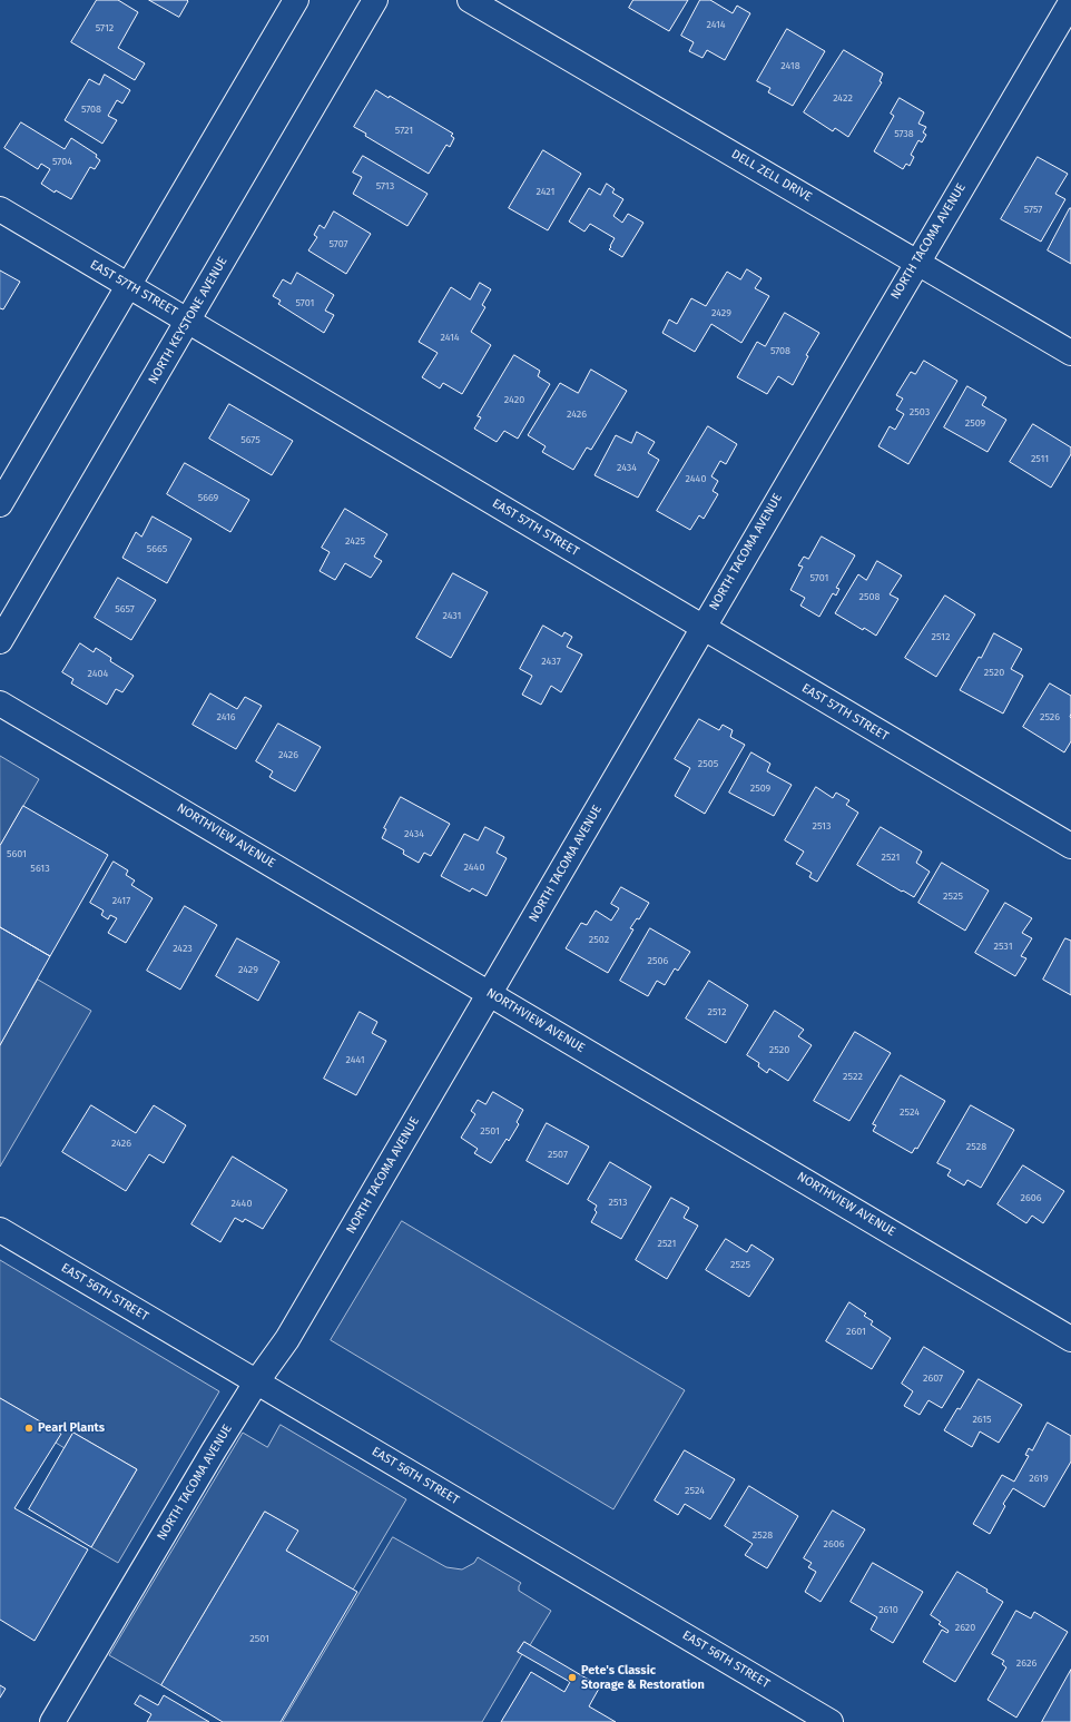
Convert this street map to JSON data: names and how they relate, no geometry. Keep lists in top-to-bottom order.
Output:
{
  "streets": {
    "street": [
      "DELL ZELL DRIVE",
      "NORTH TACOMA AVENUE",
      "EAST 57TH STREET",
      "NORTH KEYSTONE AVENUE",
      "NORTHVIEW AVENUE",
      "EAST 56TH STREET"
    ]
  },
  "crossings": [
    ["DELL ZELL DRIVE", "NORTH TACOMA AVENUE"],
    ["NORTH TACOMA AVENUE", "EAST 57TH STREET"],
    ["NORTH TACOMA AVENUE", "NORTHVIEW AVENUE"],
    ["NORTH TACOMA AVENUE", "EAST 56TH STREET"],
    ["EAST 57TH STREET", "NORTH KEYSTONE AVENUE"]
  ],
  "places": ["Pearl Plants", "Pete's Classic Storage & Restoration"],
  "house_numbers": [
    "2414",
    "5712",
    "2418",
    "2422",
    "5708",
    "5721",
    "5738",
    "5704",
    "5713",
    "2421",
    "5757",
    "5707",
    "5701",
    "2429",
    "2414",
    "5708",
    "2420",
    "2503",
    "2426",
    "2509",
    "5675",
    "2511",
    "2434",
    "2440",
    "5669",
    "2425",
    "5665",
    "5701",
    "2508",
    "5657",
    "2431",
    "2512",
    "2437",
    "2520",
    "2404",
    "2416",
    "2526",
    "2426",
    "2505",
    "2509",
    "2513",
    "2434",
    "5601",
    "2521",
    "2440",
    "5613",
    "2525",
    "2417",
    "2502",
    "2531",
    "2423",
    "2506",
    "2429",
    "2512",
    "2520",
    "2441",
    "2522",
    "2524",
    "2501",
    "2426",
    "2528",
    "2507",
    "2606",
    "2513",
    "2440",
    "2521",
    "2525",
    "2601",
    "2607",
    "2615",
    "2619",
    "2524",
    "2528",
    "2606",
    "2610",
    "2620",
    "2501",
    "2626"
  ]
}
